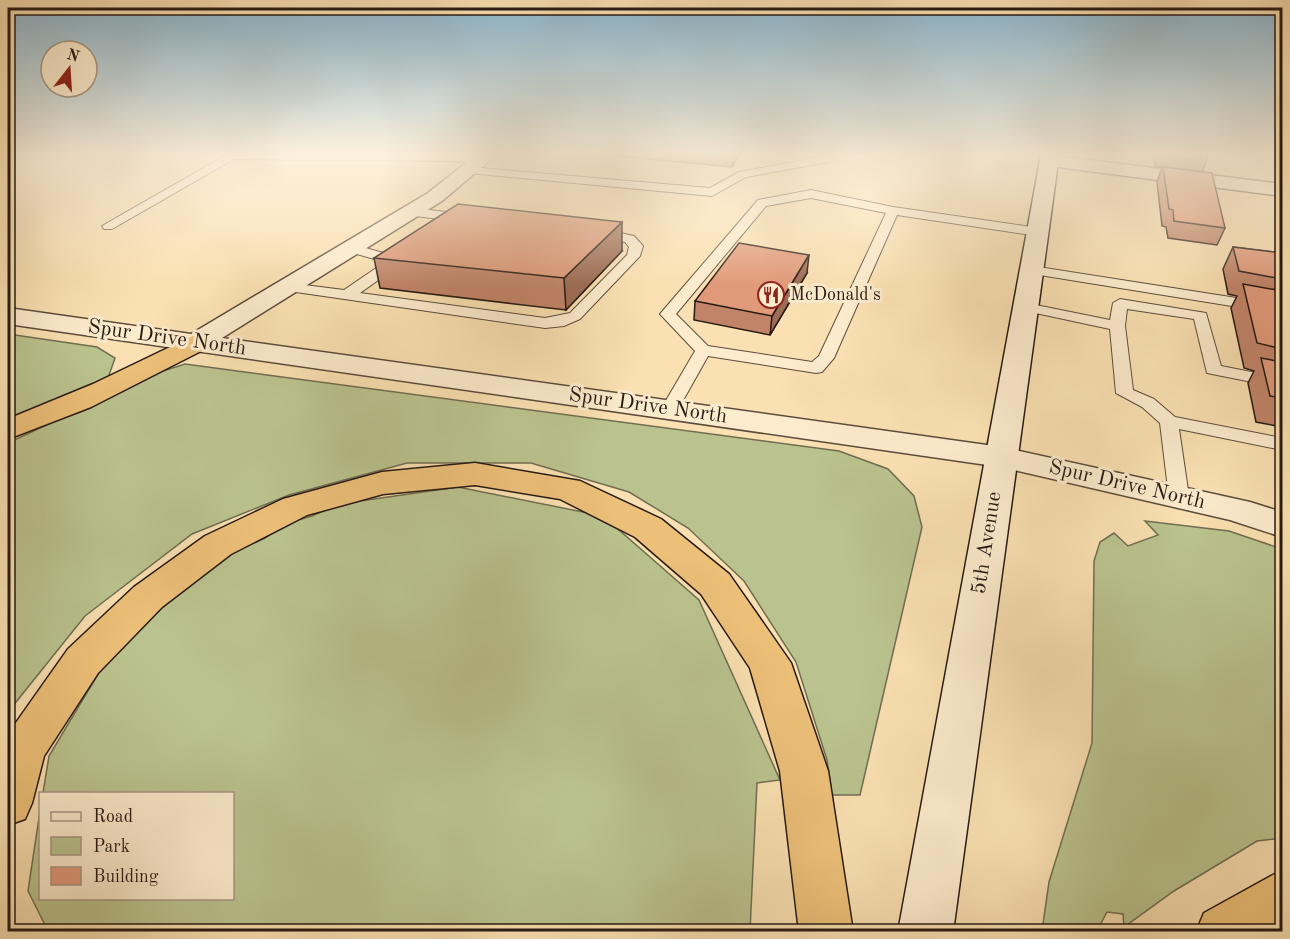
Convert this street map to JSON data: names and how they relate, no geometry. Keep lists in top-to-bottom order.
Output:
{
  "streets": {
    "street": ["Spur Drive North", "5th Avenue"]
  },
  "crossings": [
    ["Spur Drive North", "5th Avenue"]
  ],
  "places": {
    "restaurant": ["McDonald's"]
  },
  "legend": ["Road", "Park", "Building"],
  "north": "top"
}
